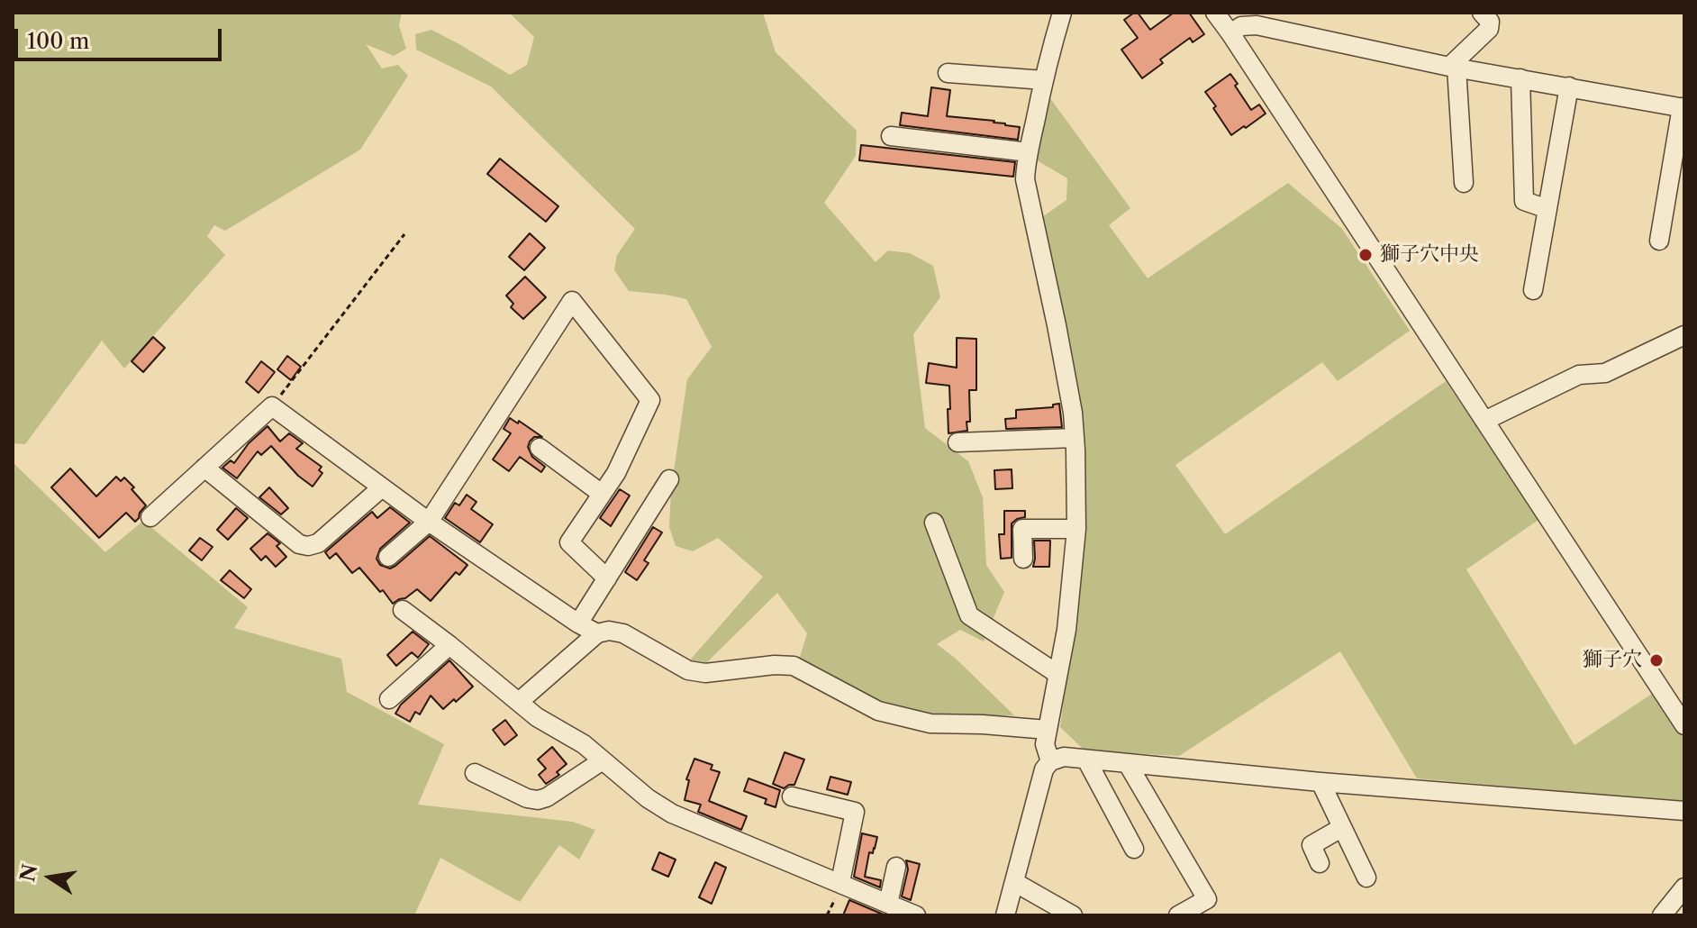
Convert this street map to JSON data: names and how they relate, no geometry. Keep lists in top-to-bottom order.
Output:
{
  "places": ["獅子穴中央", "獅子穴"],
  "scale_bar": "100 m",
  "north": "left"
}
